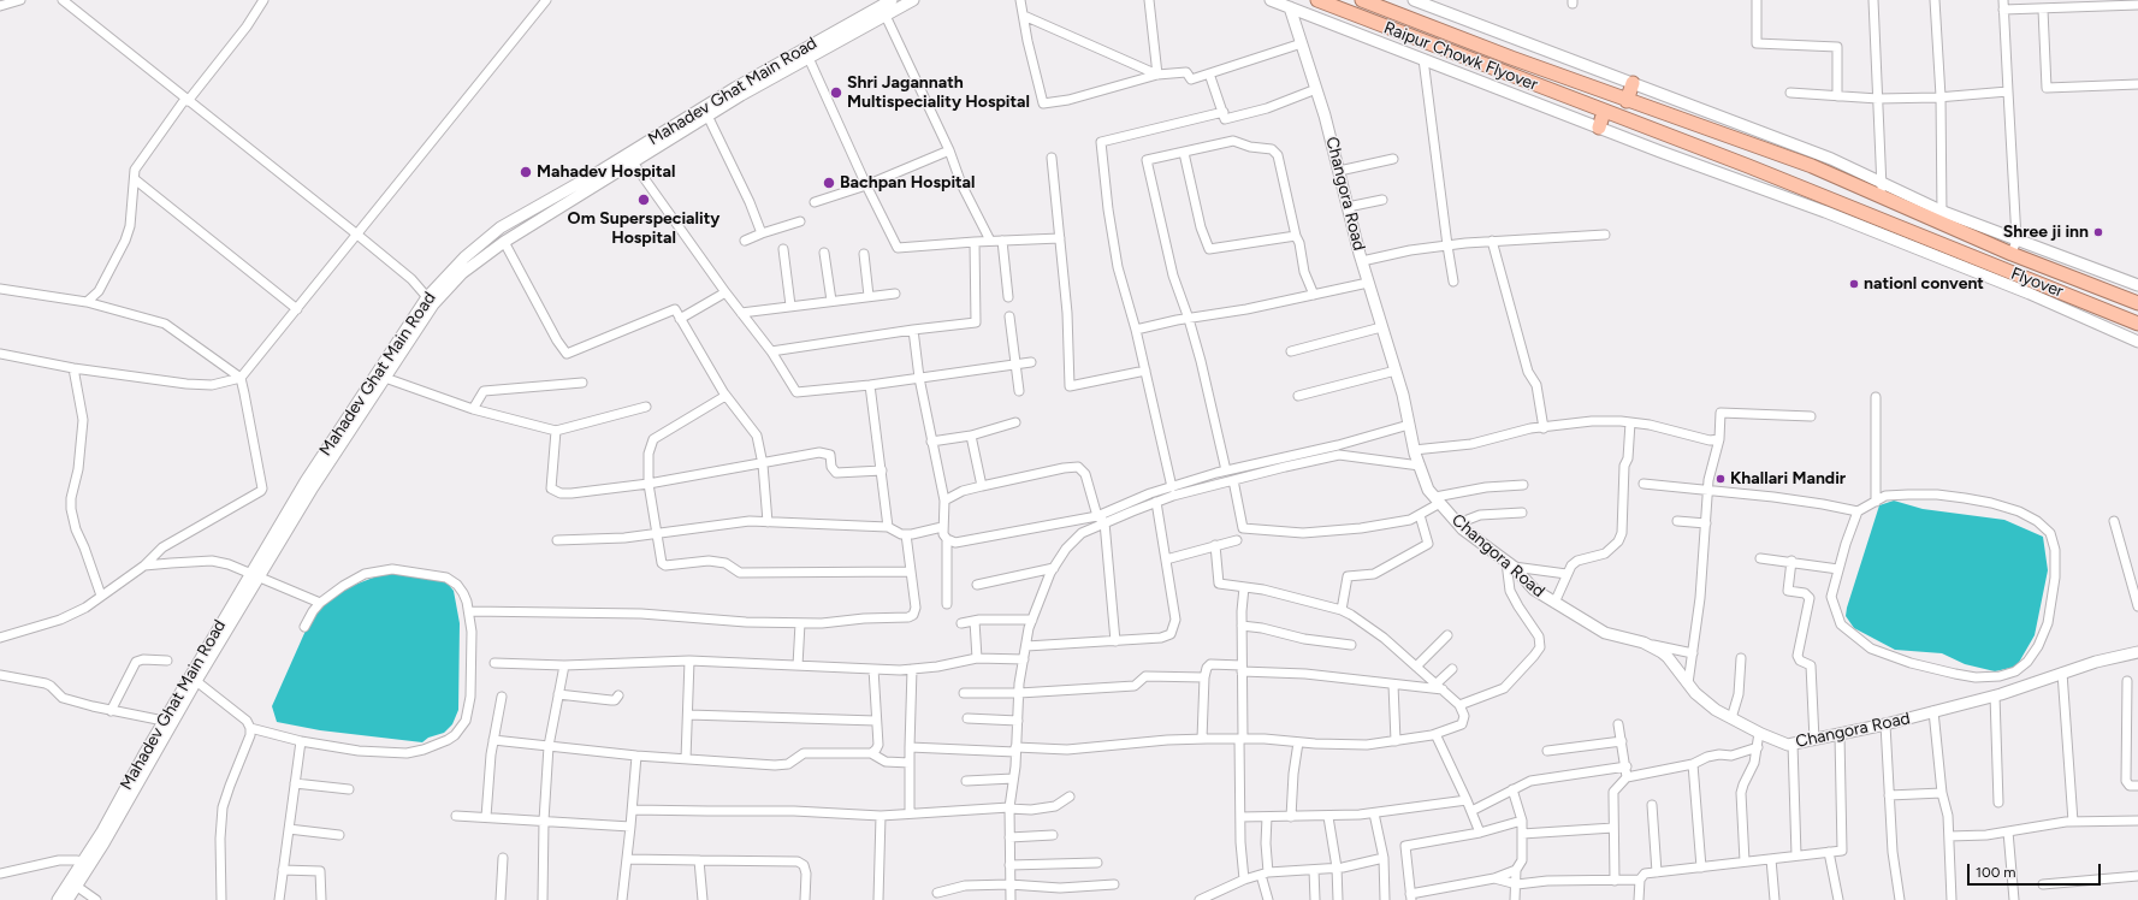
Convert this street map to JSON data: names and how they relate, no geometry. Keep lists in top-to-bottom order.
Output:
{
  "streets": {
    "highway": ["Raipur Chowk Flyover", "Flyover"],
    "street": ["Mahadev Ghat Main Road", "Changora Road"]
  },
  "crossings": [
    ["Raipur Chowk Flyover", "Flyover"]
  ],
  "places": [
    "Shri Jagannath Multispeciality Hospital",
    "Mahadev Hospital",
    "Bachpan Hospital",
    "Om Superspeciality Hospital",
    "Shree ji inn",
    "nationl convent",
    "Khallari Mandir"
  ],
  "scale_bar": "100 m"
}
